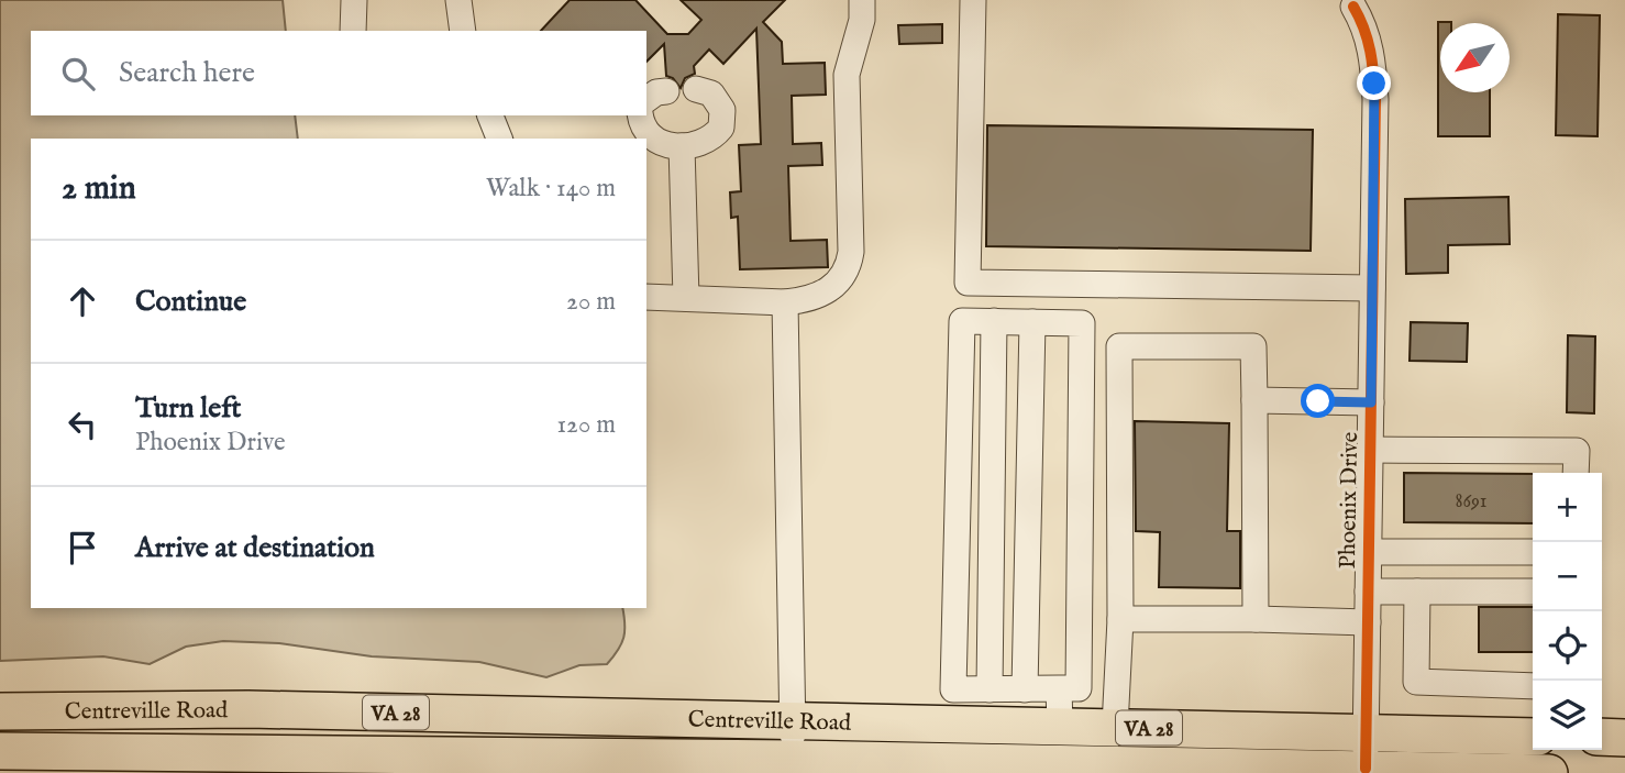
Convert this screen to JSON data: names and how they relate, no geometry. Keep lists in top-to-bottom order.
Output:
{
  "streets": {
    "highway": ["Centreville Road", "VA 28"],
    "street": ["Phoenix Drive"]
  },
  "crossings": [
    ["Phoenix Drive", "Centreville Road"]
  ],
  "house_numbers": ["8691"],
  "north": "bottom left",
  "page": {
    "search": "Search here",
    "heading": ["2 min", "Walk · 140 m"],
    "list": [
      ["Continue", "20 m"],
      ["Turn left", "Phoenix Drive", "120 m"],
      "Arrive at destination"
    ],
    "map_buttons": ["+", "−"]
  }
}
